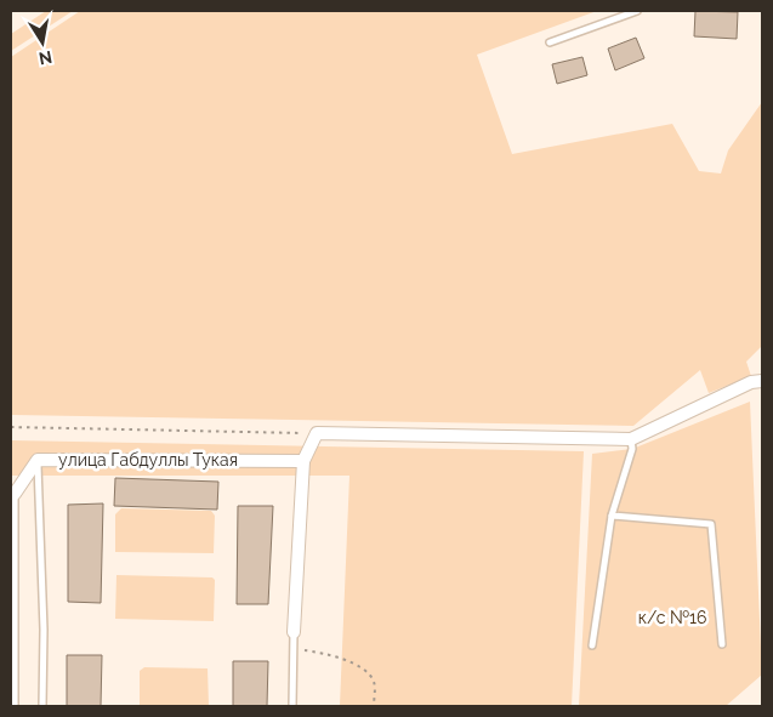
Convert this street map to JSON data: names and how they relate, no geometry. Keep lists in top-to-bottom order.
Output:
{
  "streets": {
    "street": ["улица Габдуллы Тукая"]
  },
  "parks": ["к/с №16"],
  "north": "bottom"
}
